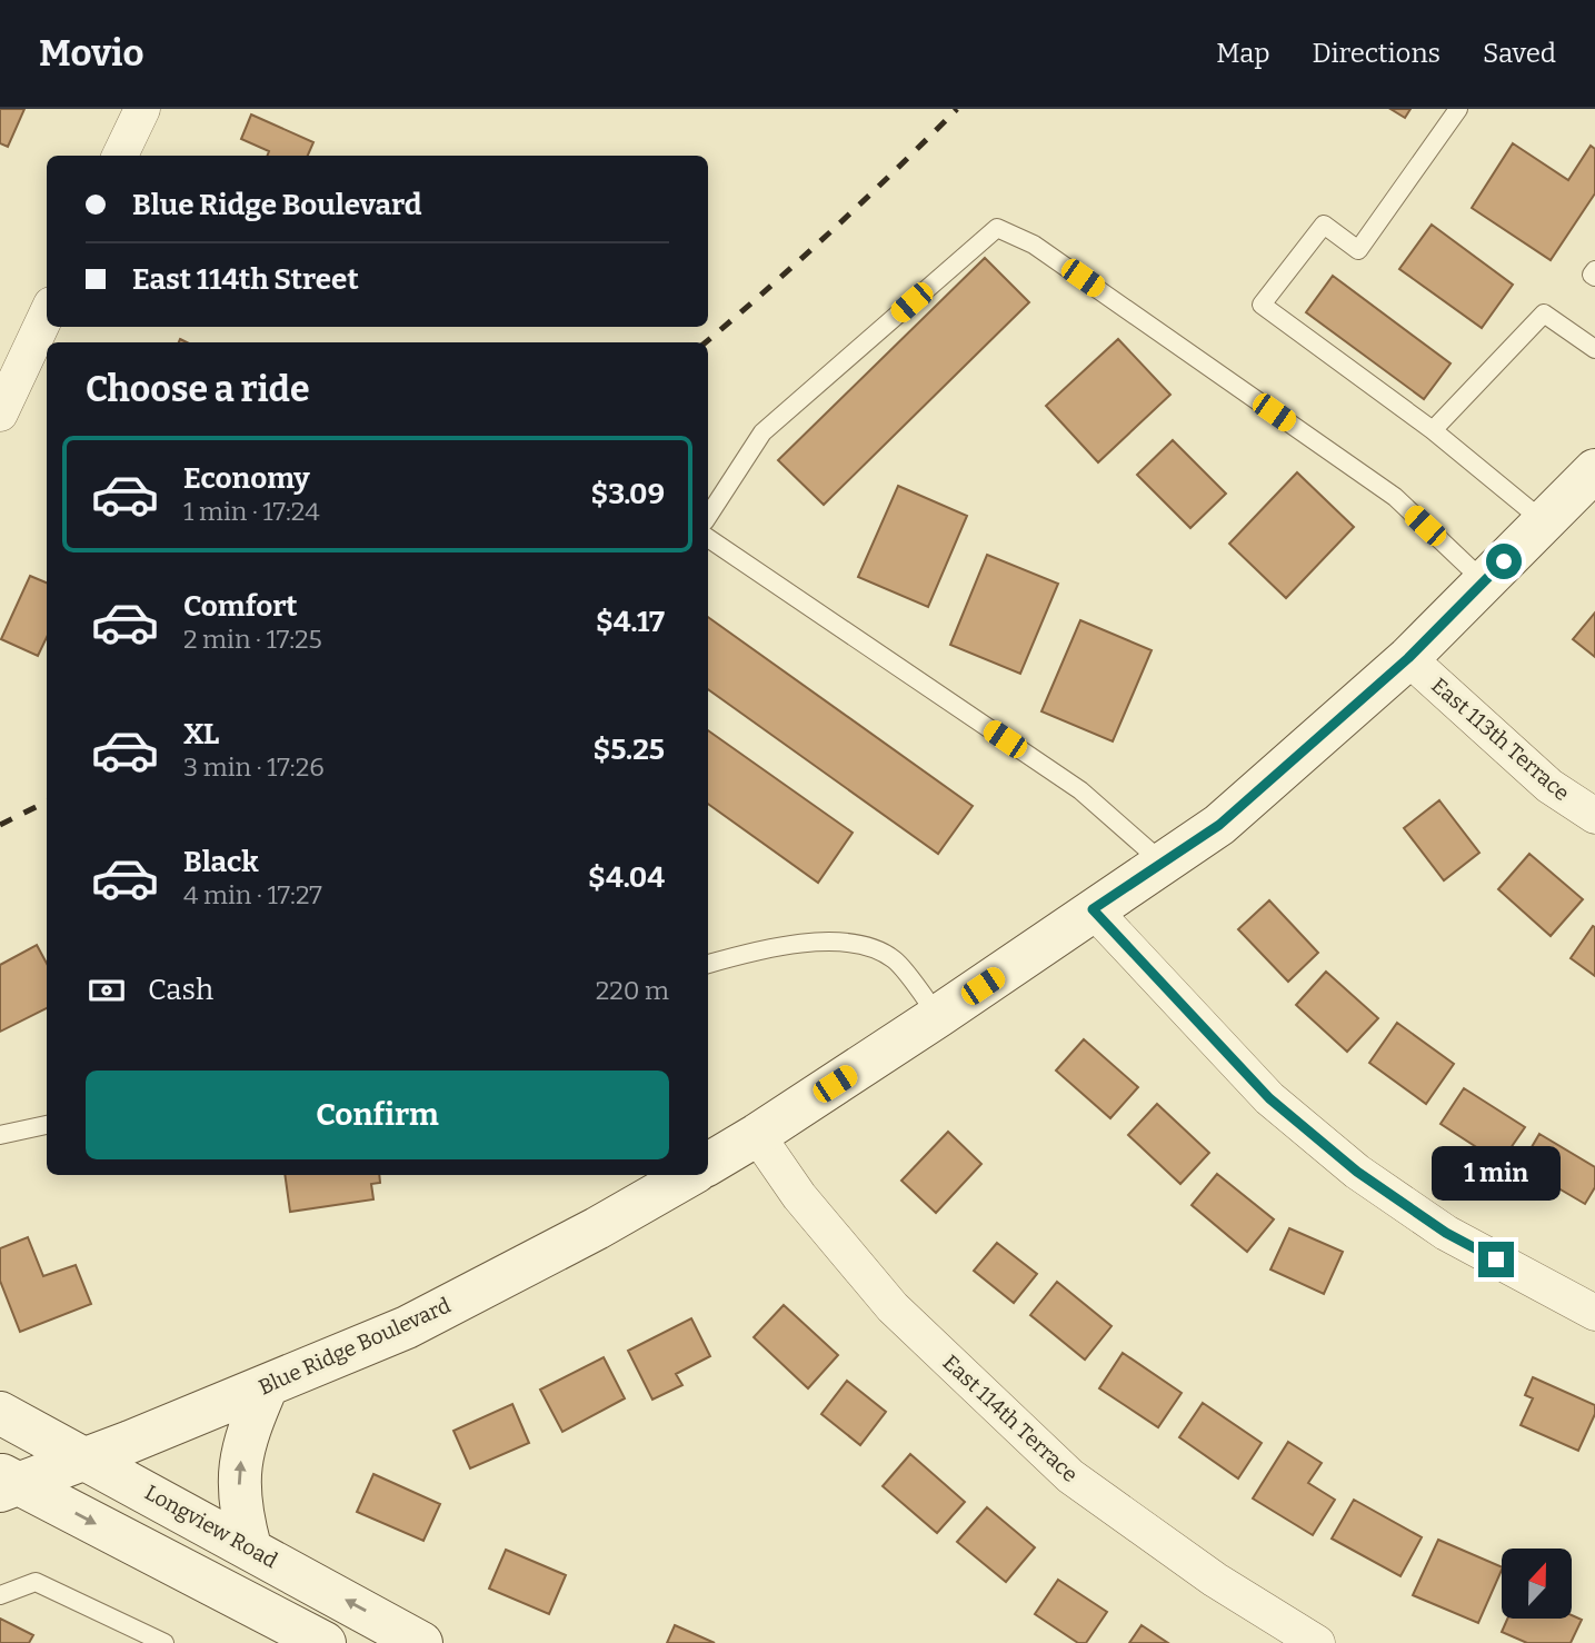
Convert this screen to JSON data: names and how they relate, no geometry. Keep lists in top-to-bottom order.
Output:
{
  "streets": {
    "main road": ["Blue Ridge Boulevard", "Longview Road"],
    "street": ["East 113th Terrace", "East 114th Terrace"]
  },
  "crossings": [
    ["Blue Ridge Boulevard", "Longview Road"]
  ],
  "north": "top",
  "page": {
    "header": "Movio",
    "nav": ["Map", "Directions", "Saved"],
    "banner": ["Blue Ridge Boulevard", "East 114th Street"],
    "heading": "Choose a ride",
    "list": [
      {
        "name": "Economy",
        "note": "1 min · 17:24",
        "value": "$3.09"
      },
      {
        "name": "Comfort",
        "note": "2 min · 17:25",
        "value": "$4.17"
      },
      {
        "name": "XL",
        "note": "3 min · 17:26",
        "value": "$5.25"
      },
      {
        "name": "Black",
        "note": "4 min · 17:27",
        "value": "$4.04"
      }
    ],
    "pay": ["Cash", "220 m"],
    "buttons": "Confirm",
    "bubble": "1 min"
  }
}
